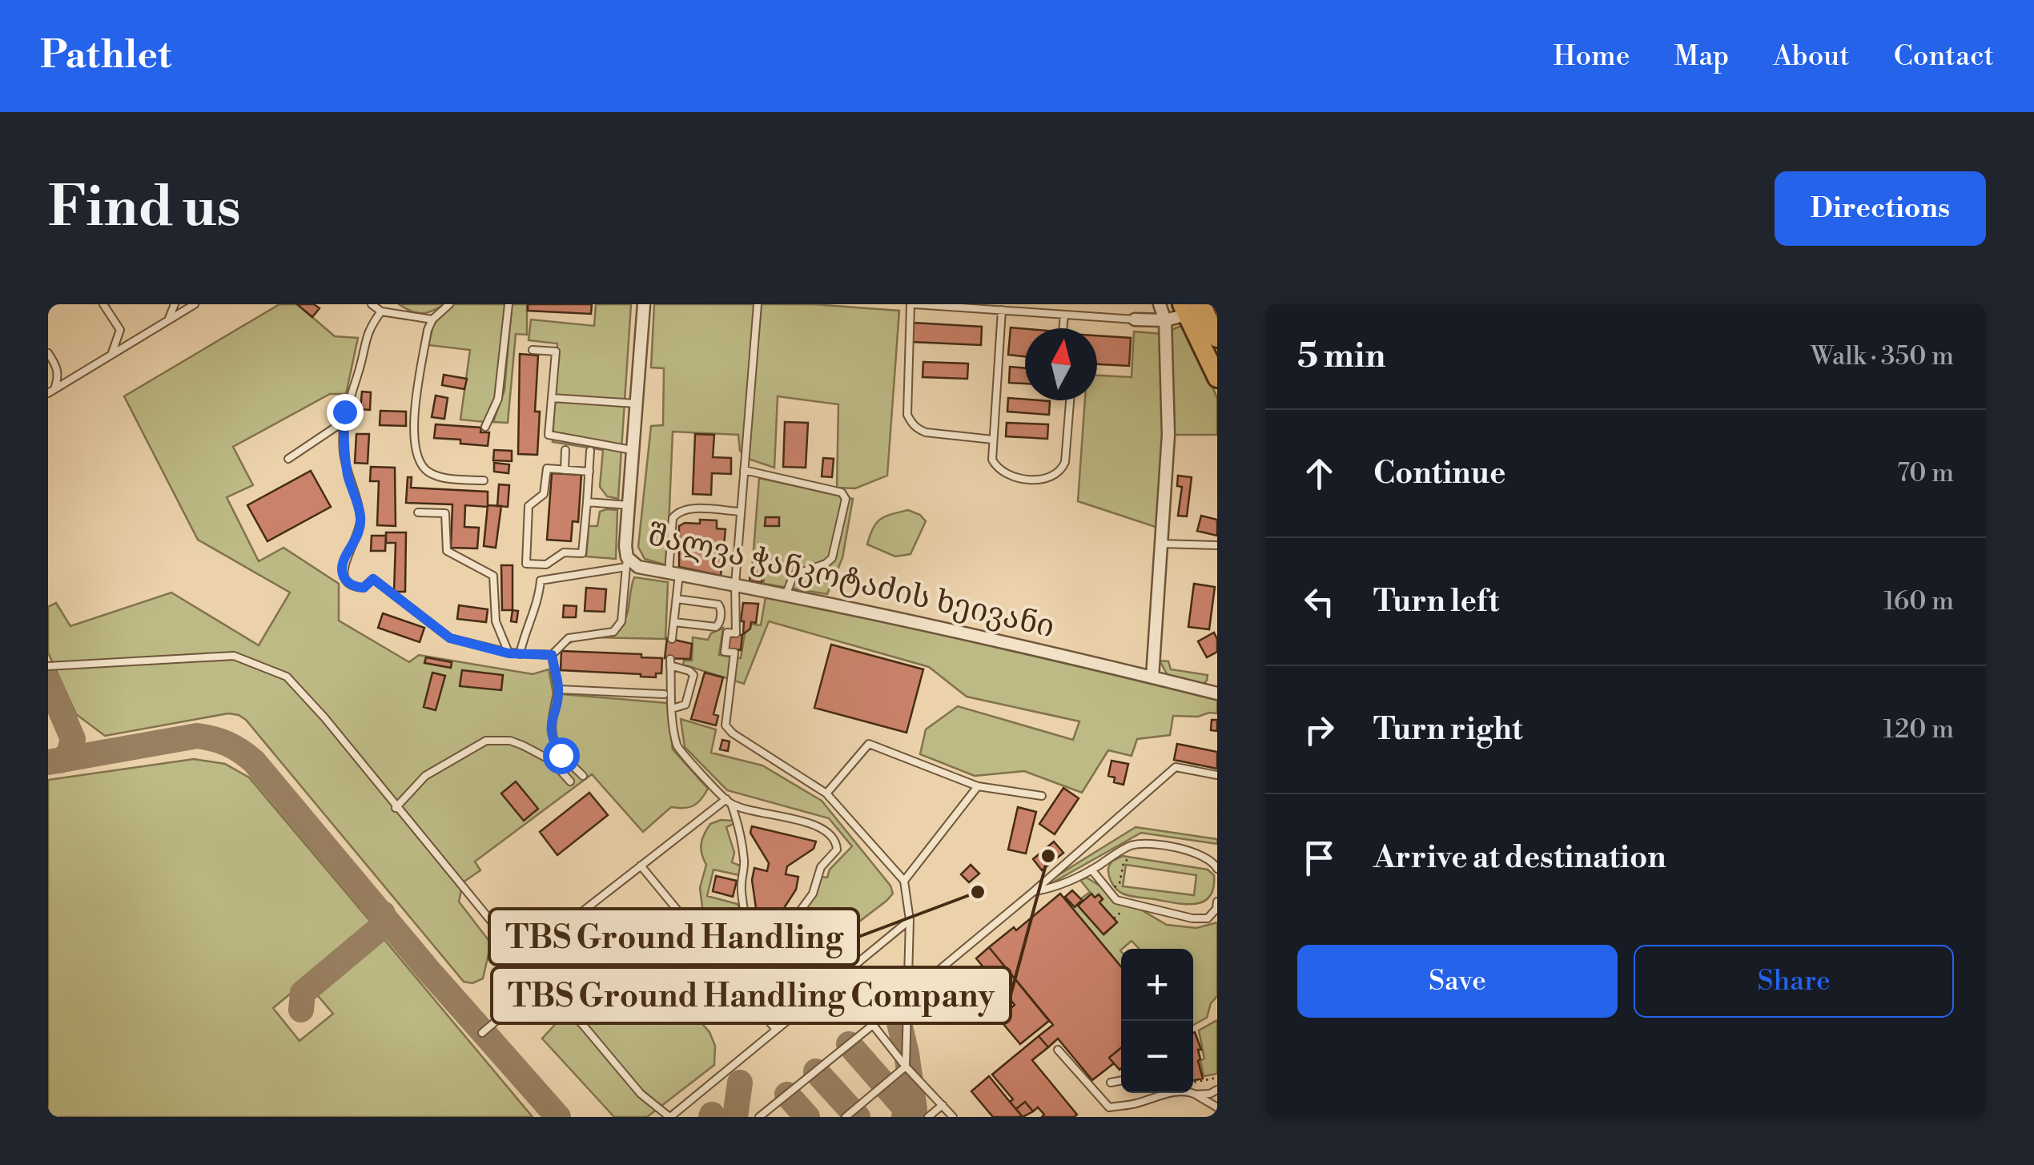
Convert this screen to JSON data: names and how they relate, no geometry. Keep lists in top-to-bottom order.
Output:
{
  "streets": {
    "street": ["შალვა ჭანკოტაძის ხეივანი"]
  },
  "places": ["TBS Ground Handling Company", "TBS Ground Handling"],
  "north": "top",
  "page": {
    "header": "Pathlet",
    "nav": [
      "Home",
      "Map",
      "About",
      "Contact"
    ],
    "buttons": [
      "Directions",
      ["Save", "Share"]
    ],
    "title": "Find us",
    "heading": ["5 min", "Walk · 350 m"],
    "list": [
      ["Continue", "70 m"],
      ["Turn left", "160 m"],
      ["Turn right", "120 m"],
      "Arrive at destination"
    ],
    "map_buttons": ["+", "−"]
  }
}
